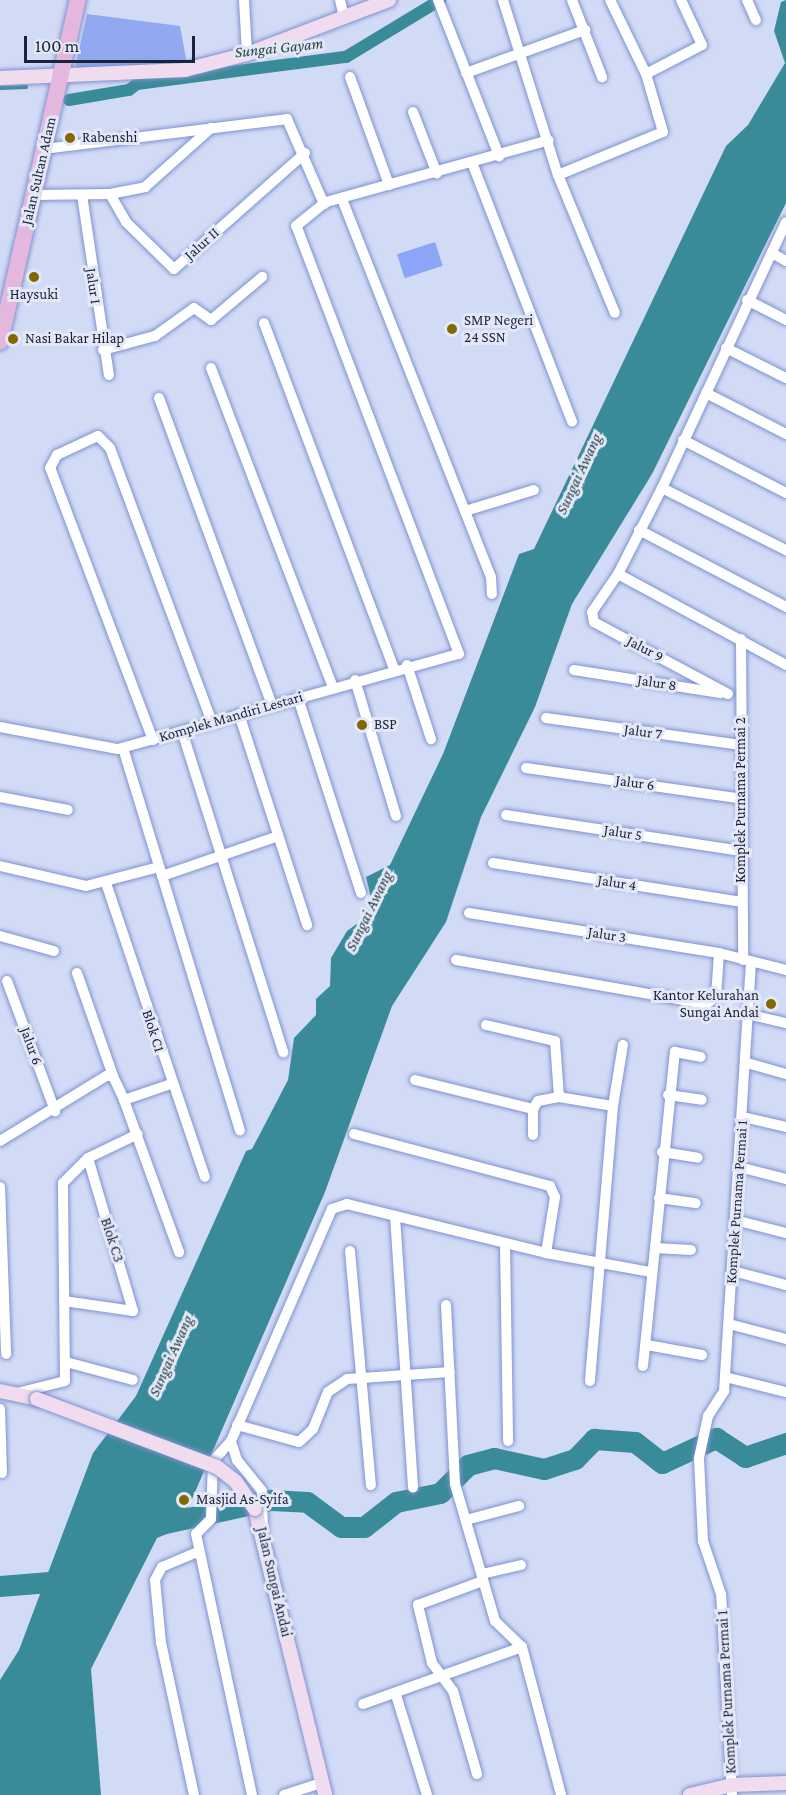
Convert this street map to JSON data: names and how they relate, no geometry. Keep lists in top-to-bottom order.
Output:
{
  "streets": {
    "main road": ["Jalan Sultan Adam"],
    "street": [
      "Jalur II",
      "Jalur I",
      "Jalur 9",
      "Jalur 8",
      "Komplek Mandiri Lestari",
      "Jalur 7",
      "Jalur 6",
      "Komplek Purnama Permai 2",
      "Jalur 5",
      "Jalur 4",
      "Jalur 3",
      "Blok C1",
      "Komplek Purnama Permai 1",
      "Blok C3",
      "Jalan Sungai Andai"
    ]
  },
  "crossings": [
    ["Jalur 9", "Jalur 8"],
    ["Jalur 8", "Komplek Purnama Permai 2"],
    ["Jalur 7", "Komplek Purnama Permai 2"],
    ["Jalur 6", "Komplek Purnama Permai 2"],
    ["Komplek Purnama Permai 2", "Jalur 5"],
    ["Komplek Purnama Permai 2", "Jalur 4"],
    ["Komplek Purnama Permai 2", "Jalur 3"],
    ["Komplek Purnama Permai 2", "Komplek Purnama Permai 1"],
    ["Jalur 3", "Komplek Purnama Permai 1"]
  ],
  "water": ["Sungai Gayam", "Sungai Awang"],
  "places": [
    "Rabenshi",
    "Haysuki",
    "SMP Negeri 24 SSN",
    "Nasi Bakar Hilap",
    "BSP",
    "Kantor Kelurahan Sungai Andai",
    "Masjid As-Syifa"
  ],
  "scale_bar": "100 m"
}
